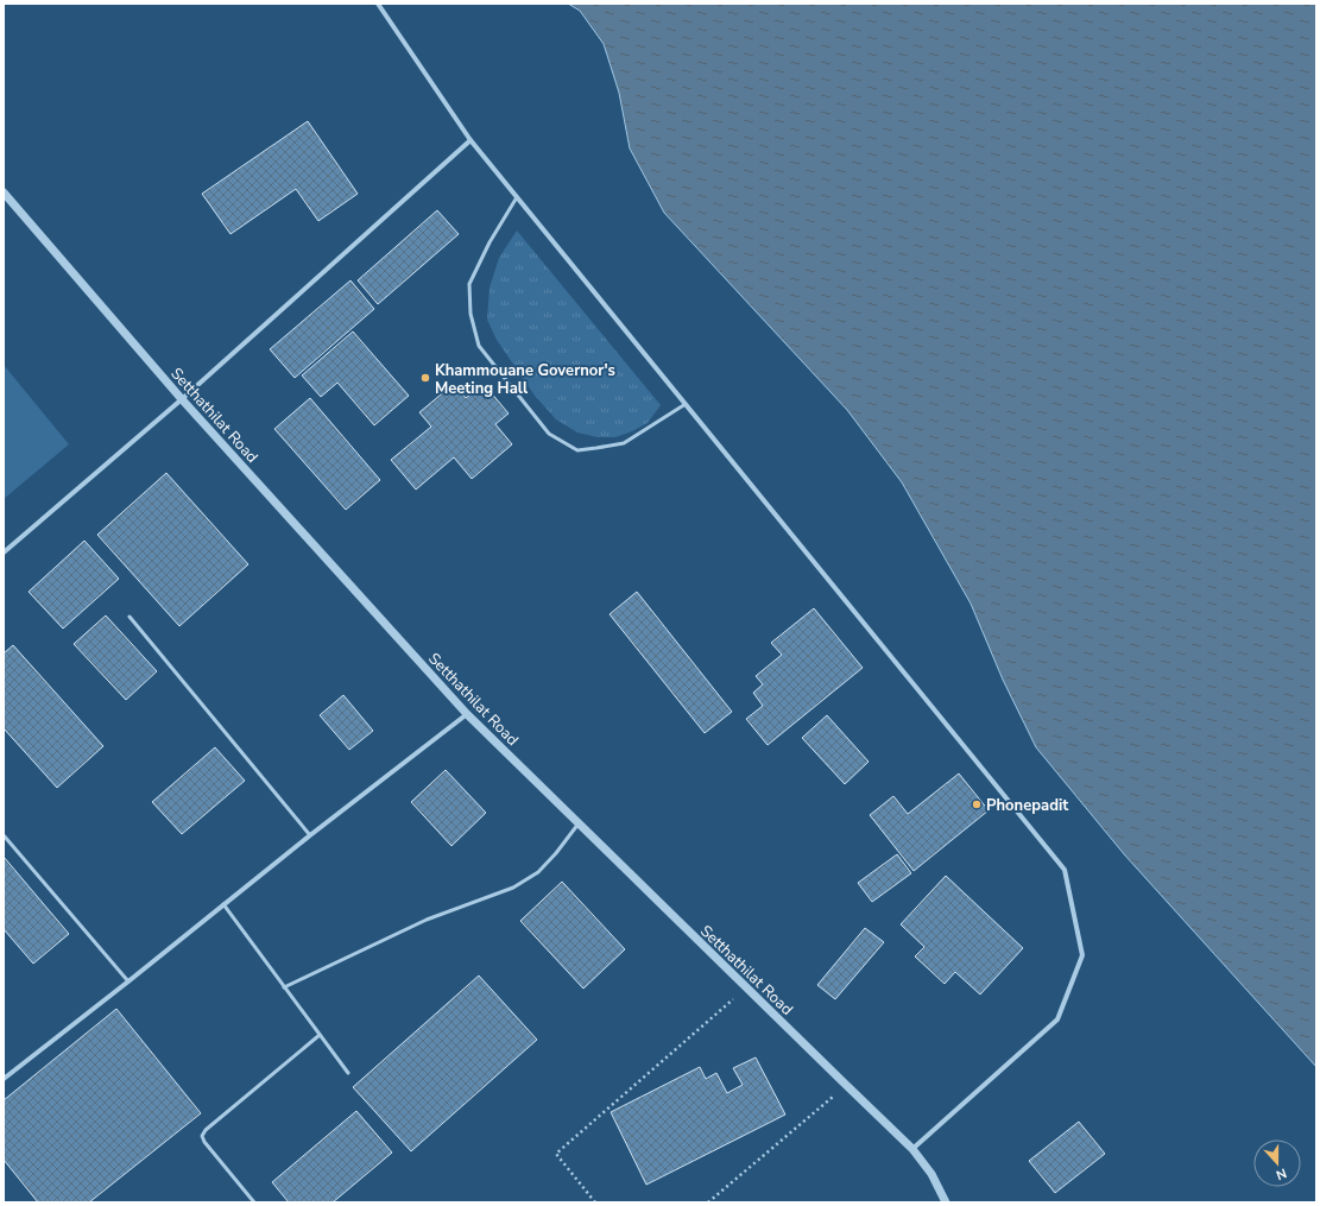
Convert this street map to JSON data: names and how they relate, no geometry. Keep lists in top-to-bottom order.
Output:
{
  "streets": {
    "street": ["Setthathilat Road"]
  },
  "places": ["Khammouane Governor's Meeting Hall", "Phonepadit"],
  "north": "bottom"
}
